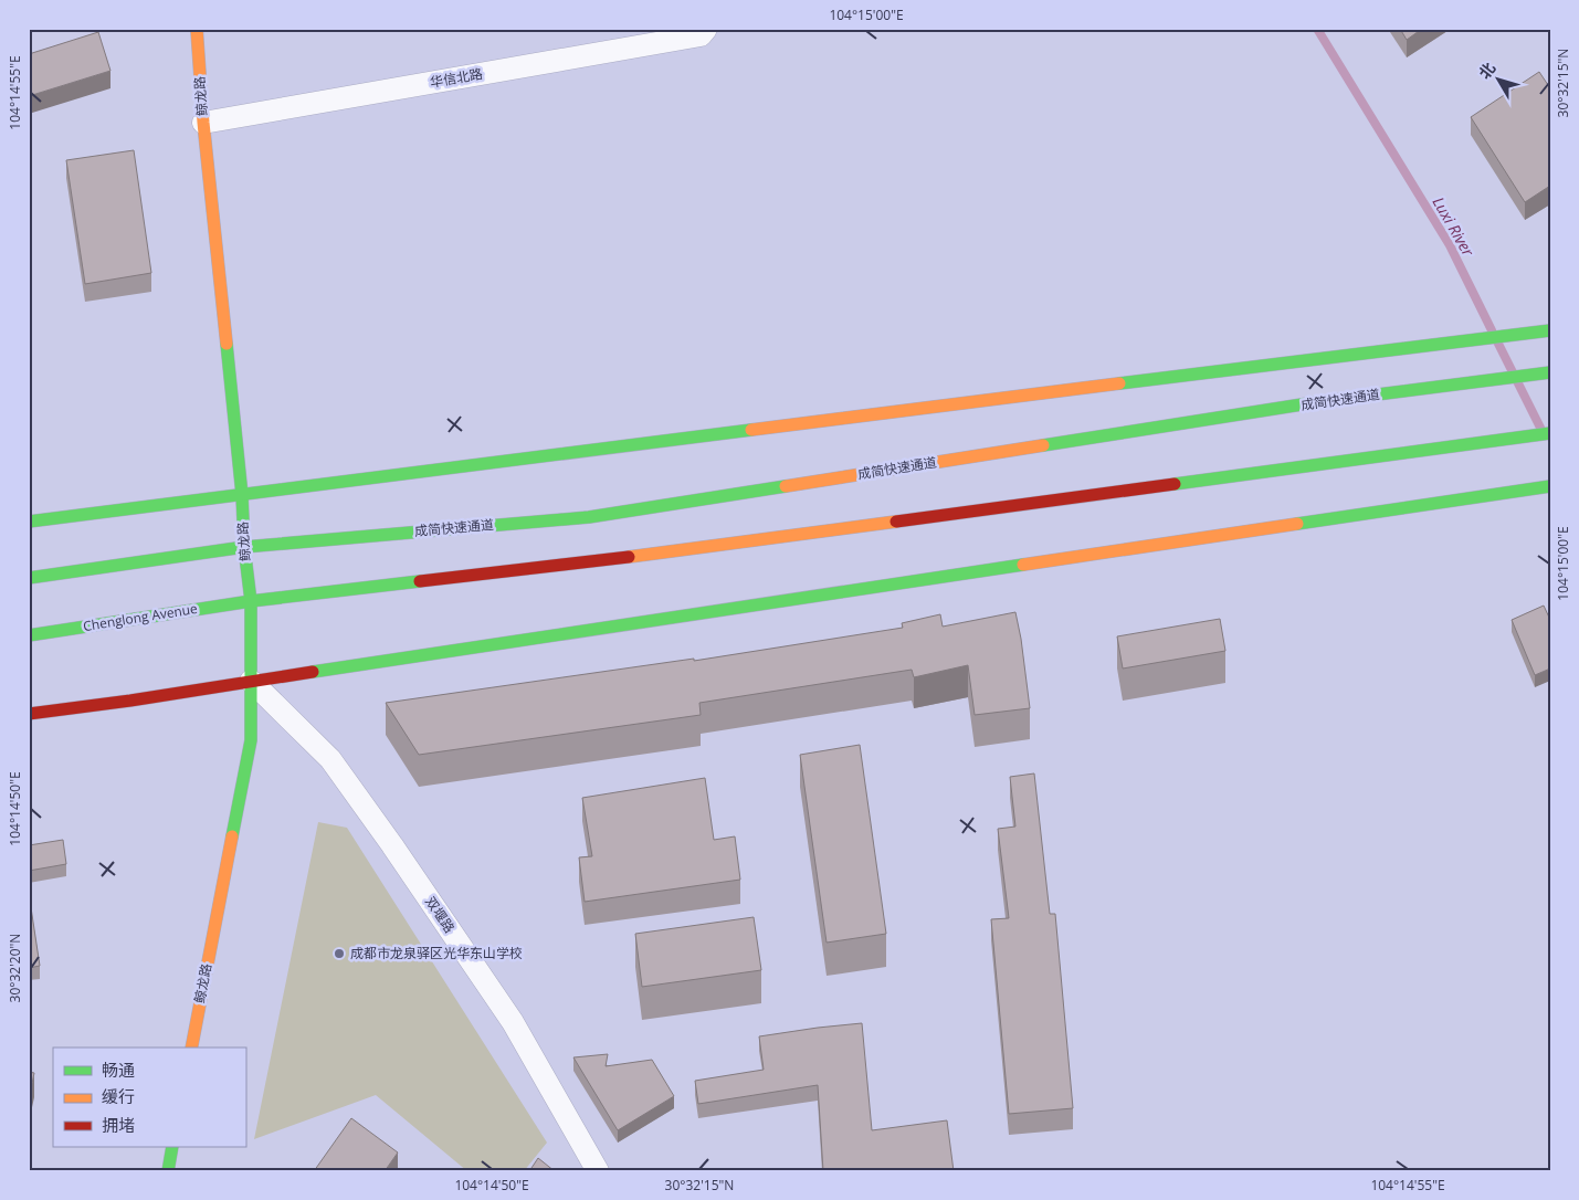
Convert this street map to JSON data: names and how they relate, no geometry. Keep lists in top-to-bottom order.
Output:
{
  "streets": {
    "main road": ["鲸龙路", "成简快速通道", "Chenglong Avenue"],
    "street": ["华信北路", "双堰路"]
  },
  "crossings": [
    ["华信北路", "鲸龙路"],
    ["鲸龙路", "成简快速通道"],
    ["鲸龙路", "Chenglong Avenue"],
    ["鲸龙路", "双堰路"]
  ],
  "water": ["Luxi River"],
  "places": ["成都市龙泉驿区光华东山学校"],
  "legend": ["畅通", "缓行", "拥堵"],
  "north": "top left",
  "coordinates": [
    "104°15'00\"E",
    "30°32'15\"N",
    "104°14'55\"E",
    "104°14'50\"E",
    "30°32'20\"N"
  ]
}
